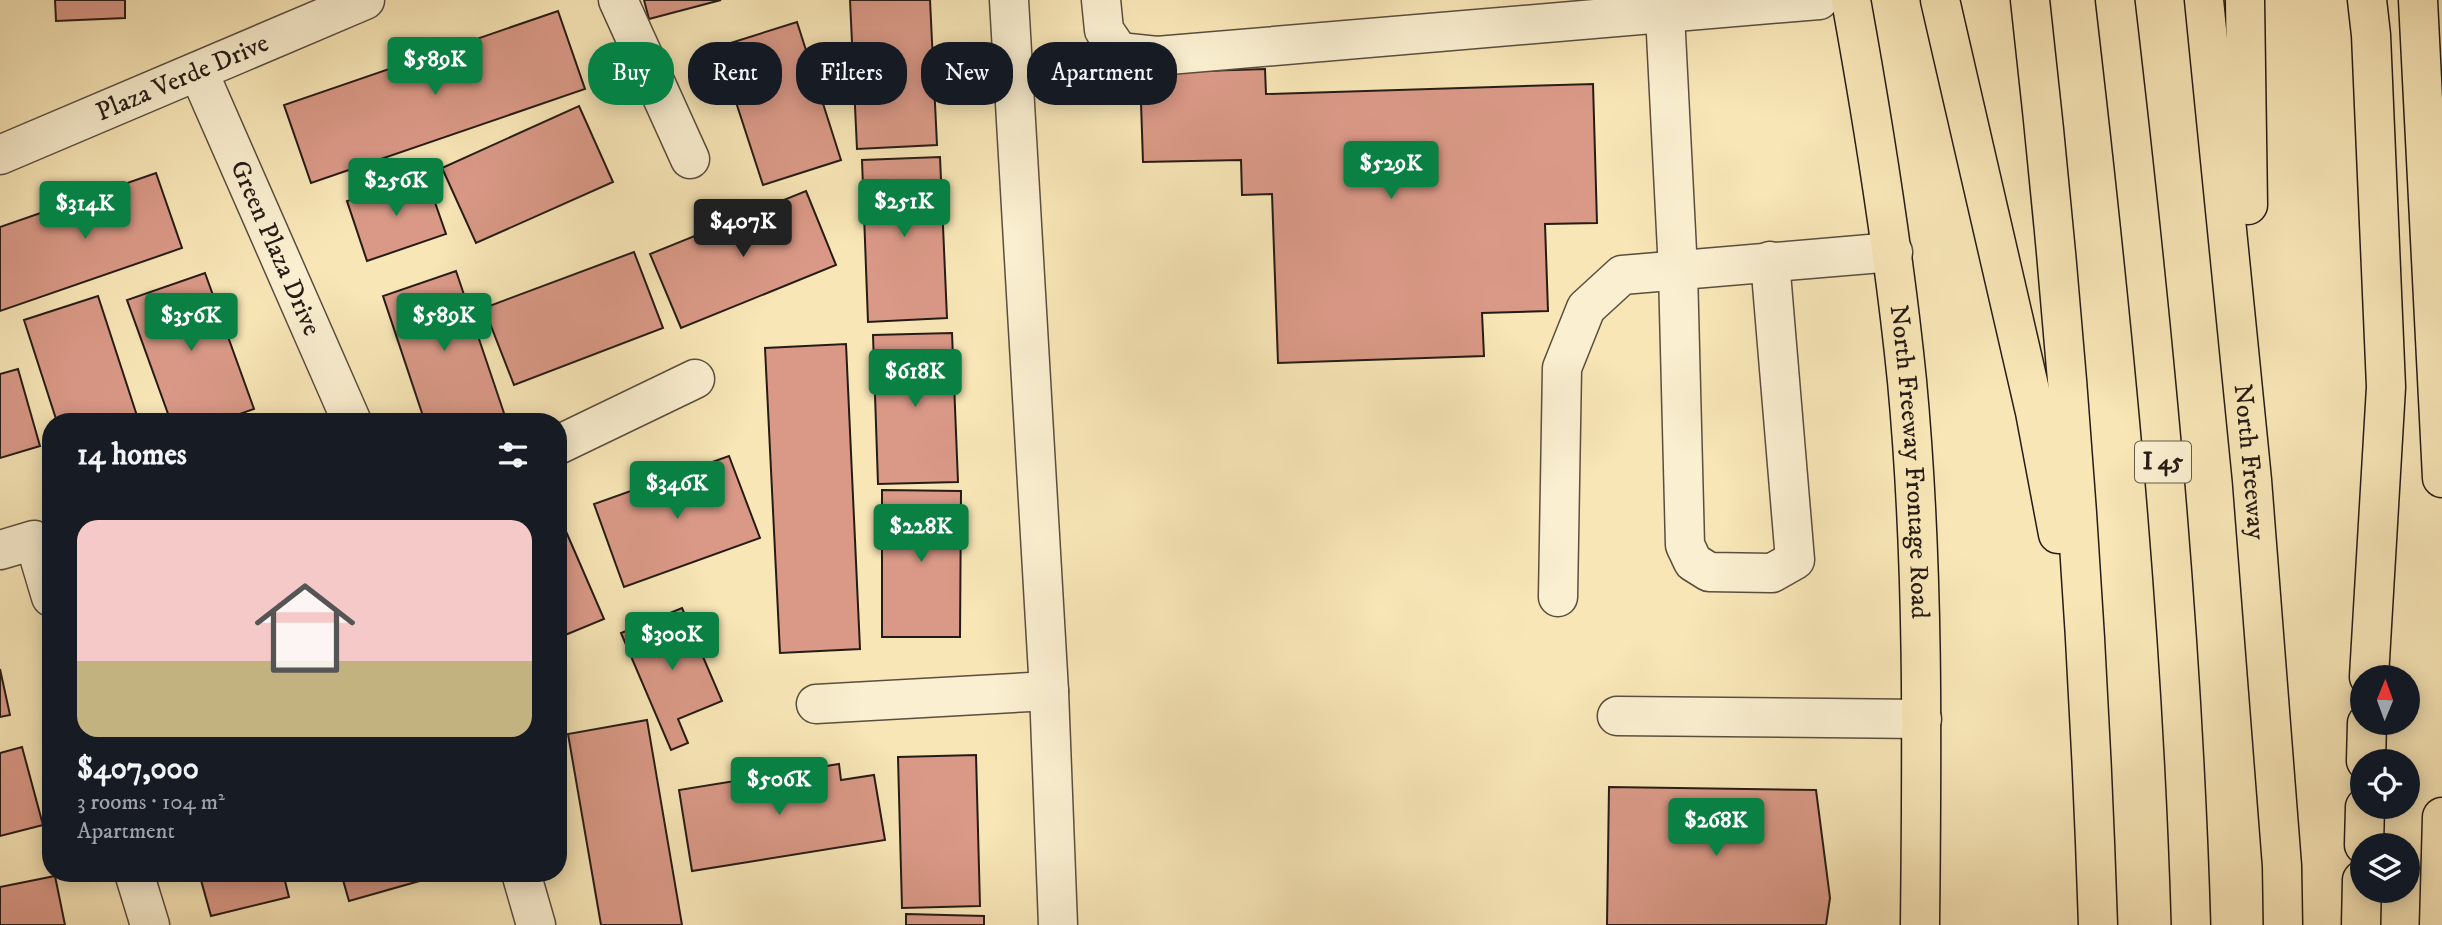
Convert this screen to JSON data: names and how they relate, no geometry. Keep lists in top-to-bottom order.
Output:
{
  "streets": {
    "main road": ["North Freeway Frontage Road", "I 45", "North Freeway"],
    "street": ["Plaza Verde Drive", "Green Plaza Drive"]
  },
  "crossings": [
    ["Plaza Verde Drive", "Green Plaza Drive"]
  ],
  "north": "top",
  "page": {
    "price": [
      "$589K",
      "$529K",
      "$256K",
      "$251K",
      "$314K",
      "$407K",
      "$356K",
      "$589K",
      "$618K",
      "$346K",
      "$228K",
      "$300K",
      "$506K",
      "$268K"
    ],
    "chip": [
      "Buy",
      "Rent",
      "Filters",
      "New",
      "Apartment"
    ],
    "heading": "14 homes",
    "list": [
      {
        "name": "$407,000",
        "note": "3 rooms · 104 m² · Apartment"
      }
    ]
  }
}
